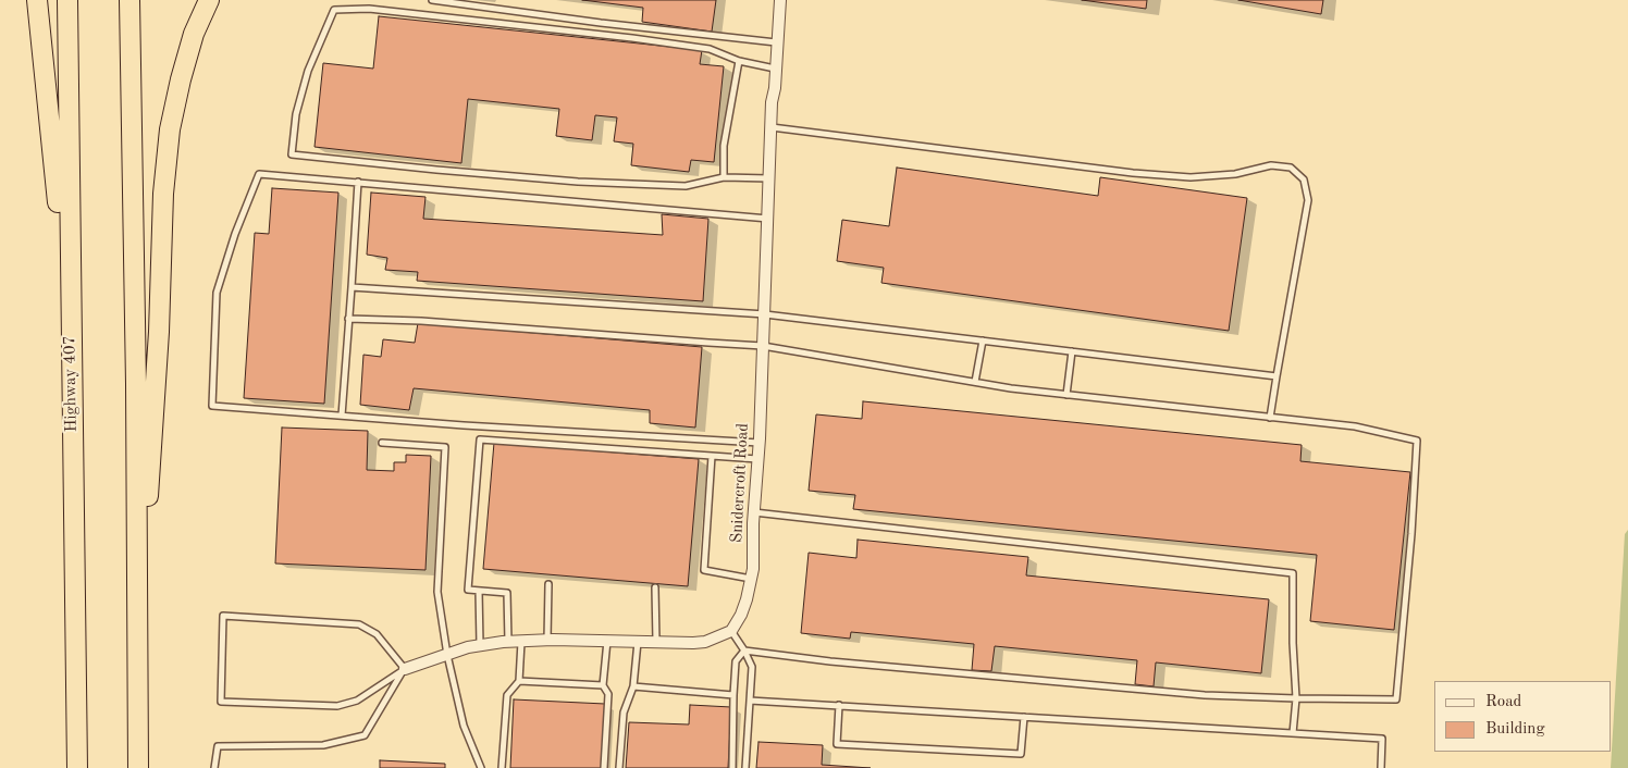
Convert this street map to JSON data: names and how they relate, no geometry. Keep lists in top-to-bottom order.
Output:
{
  "streets": {
    "highway": ["Highway 407"],
    "street": ["Snidercroft Road"]
  },
  "legend": ["Road", "Building"]
}
